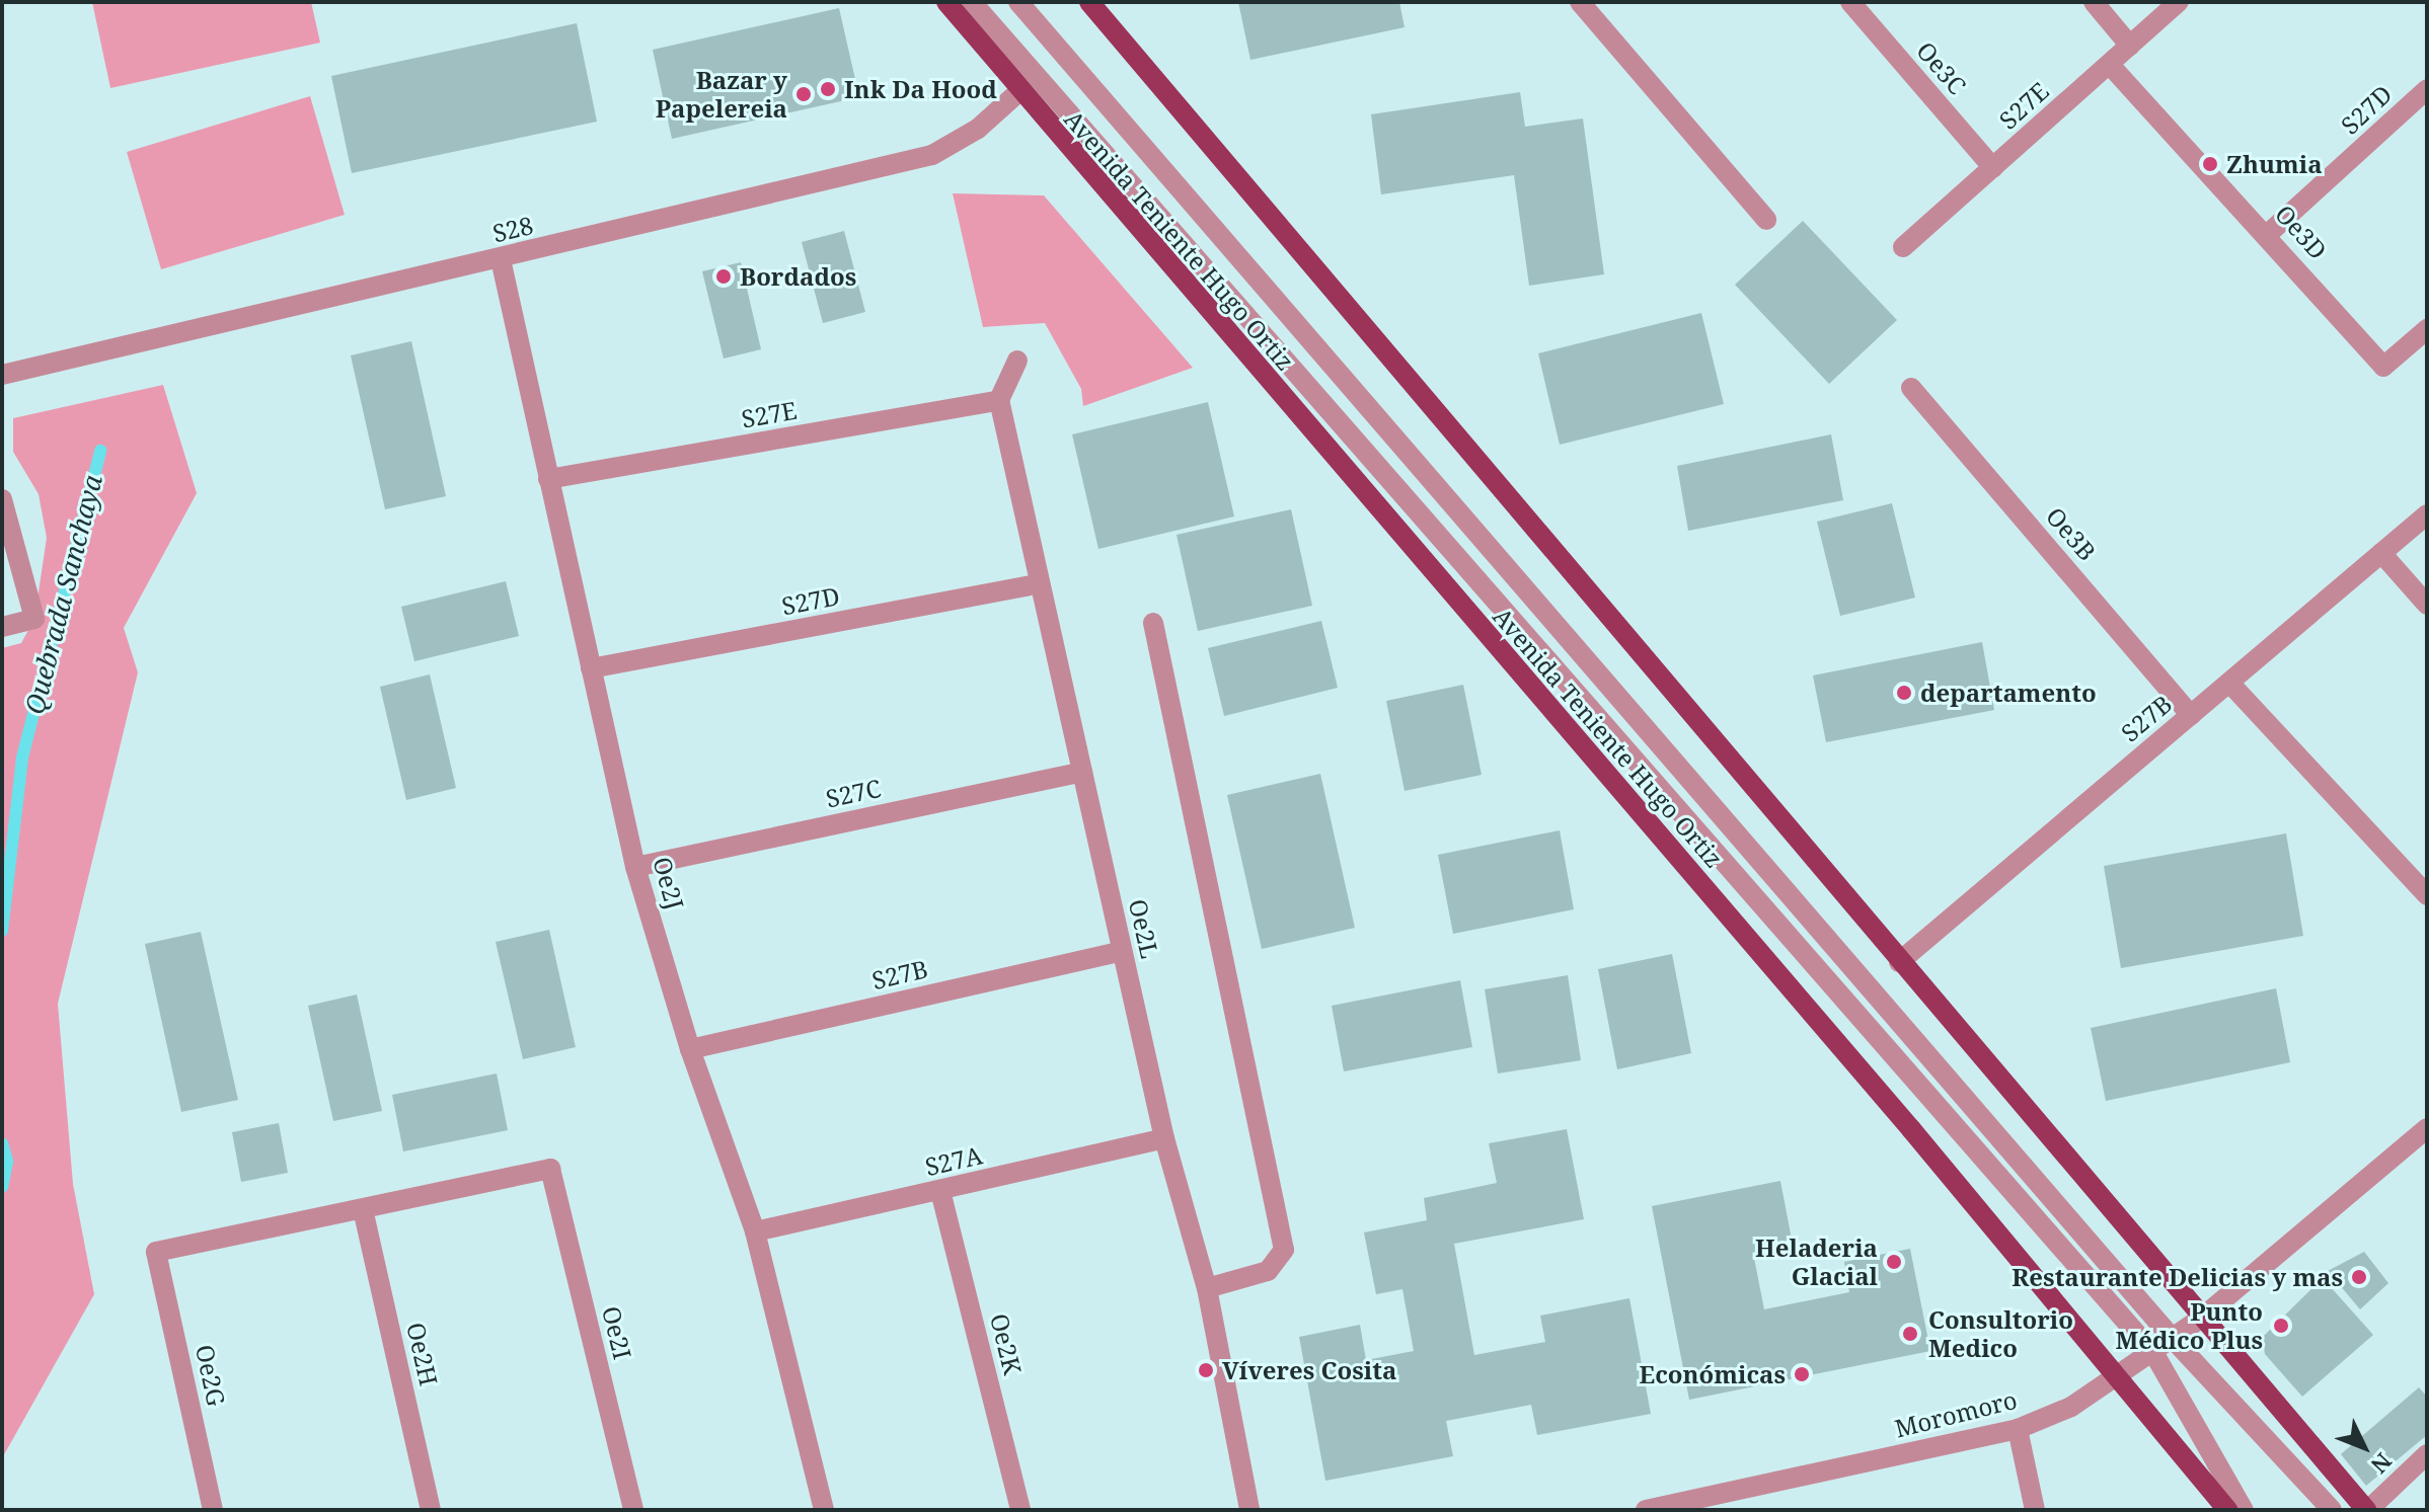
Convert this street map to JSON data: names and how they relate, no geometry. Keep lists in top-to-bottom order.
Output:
{
  "streets": {
    "main road": ["Avenida Teniente Hugo Ortiz"],
    "street": [
      "Oe3C",
      "S27E",
      "S27D",
      "S28",
      "Oe3D",
      "Oe3B",
      "S27B",
      "S27C",
      "Oe2J",
      "Oe2L",
      "S27A",
      "Oe2I",
      "Oe2K",
      "Oe2H",
      "Oe2G",
      "Moromoro"
    ]
  },
  "crossings": [
    ["Oe3C", "S27E"],
    ["S27E", "Oe3D"],
    ["S27E", "Oe2J"],
    ["S27E", "Oe2L"],
    ["S27D", "Oe3D"],
    ["S27D", "Oe2J"],
    ["S27D", "Oe2L"],
    ["S28", "Avenida Teniente Hugo Ortiz"],
    ["S28", "Oe2J"],
    ["Avenida Teniente Hugo Ortiz", "Moromoro"],
    ["Oe3B", "S27B"],
    ["S27B", "Oe2J"],
    ["S27B", "Oe2L"],
    ["S27C", "Oe2J"],
    ["S27C", "Oe2L"],
    ["Oe2J", "S27A"],
    ["Oe2L", "S27A"],
    ["S27A", "Oe2K"],
    ["Oe2I", "Oe2H"],
    ["Oe2I", "Oe2G"],
    ["Oe2H", "Oe2G"]
  ],
  "water": ["Quebrada Sanchaya"],
  "places": [
    "Ink Da Hood",
    "Bazar y Papelereia",
    "Zhumia",
    "Bordados",
    "departamento",
    "Heladeria Glacial",
    "Restaurante Delicias y mas",
    "Punto Médico Plus",
    "Consultorio Medico",
    "Víveres Cosita",
    "Económicas"
  ],
  "north": "bottom right"
}
